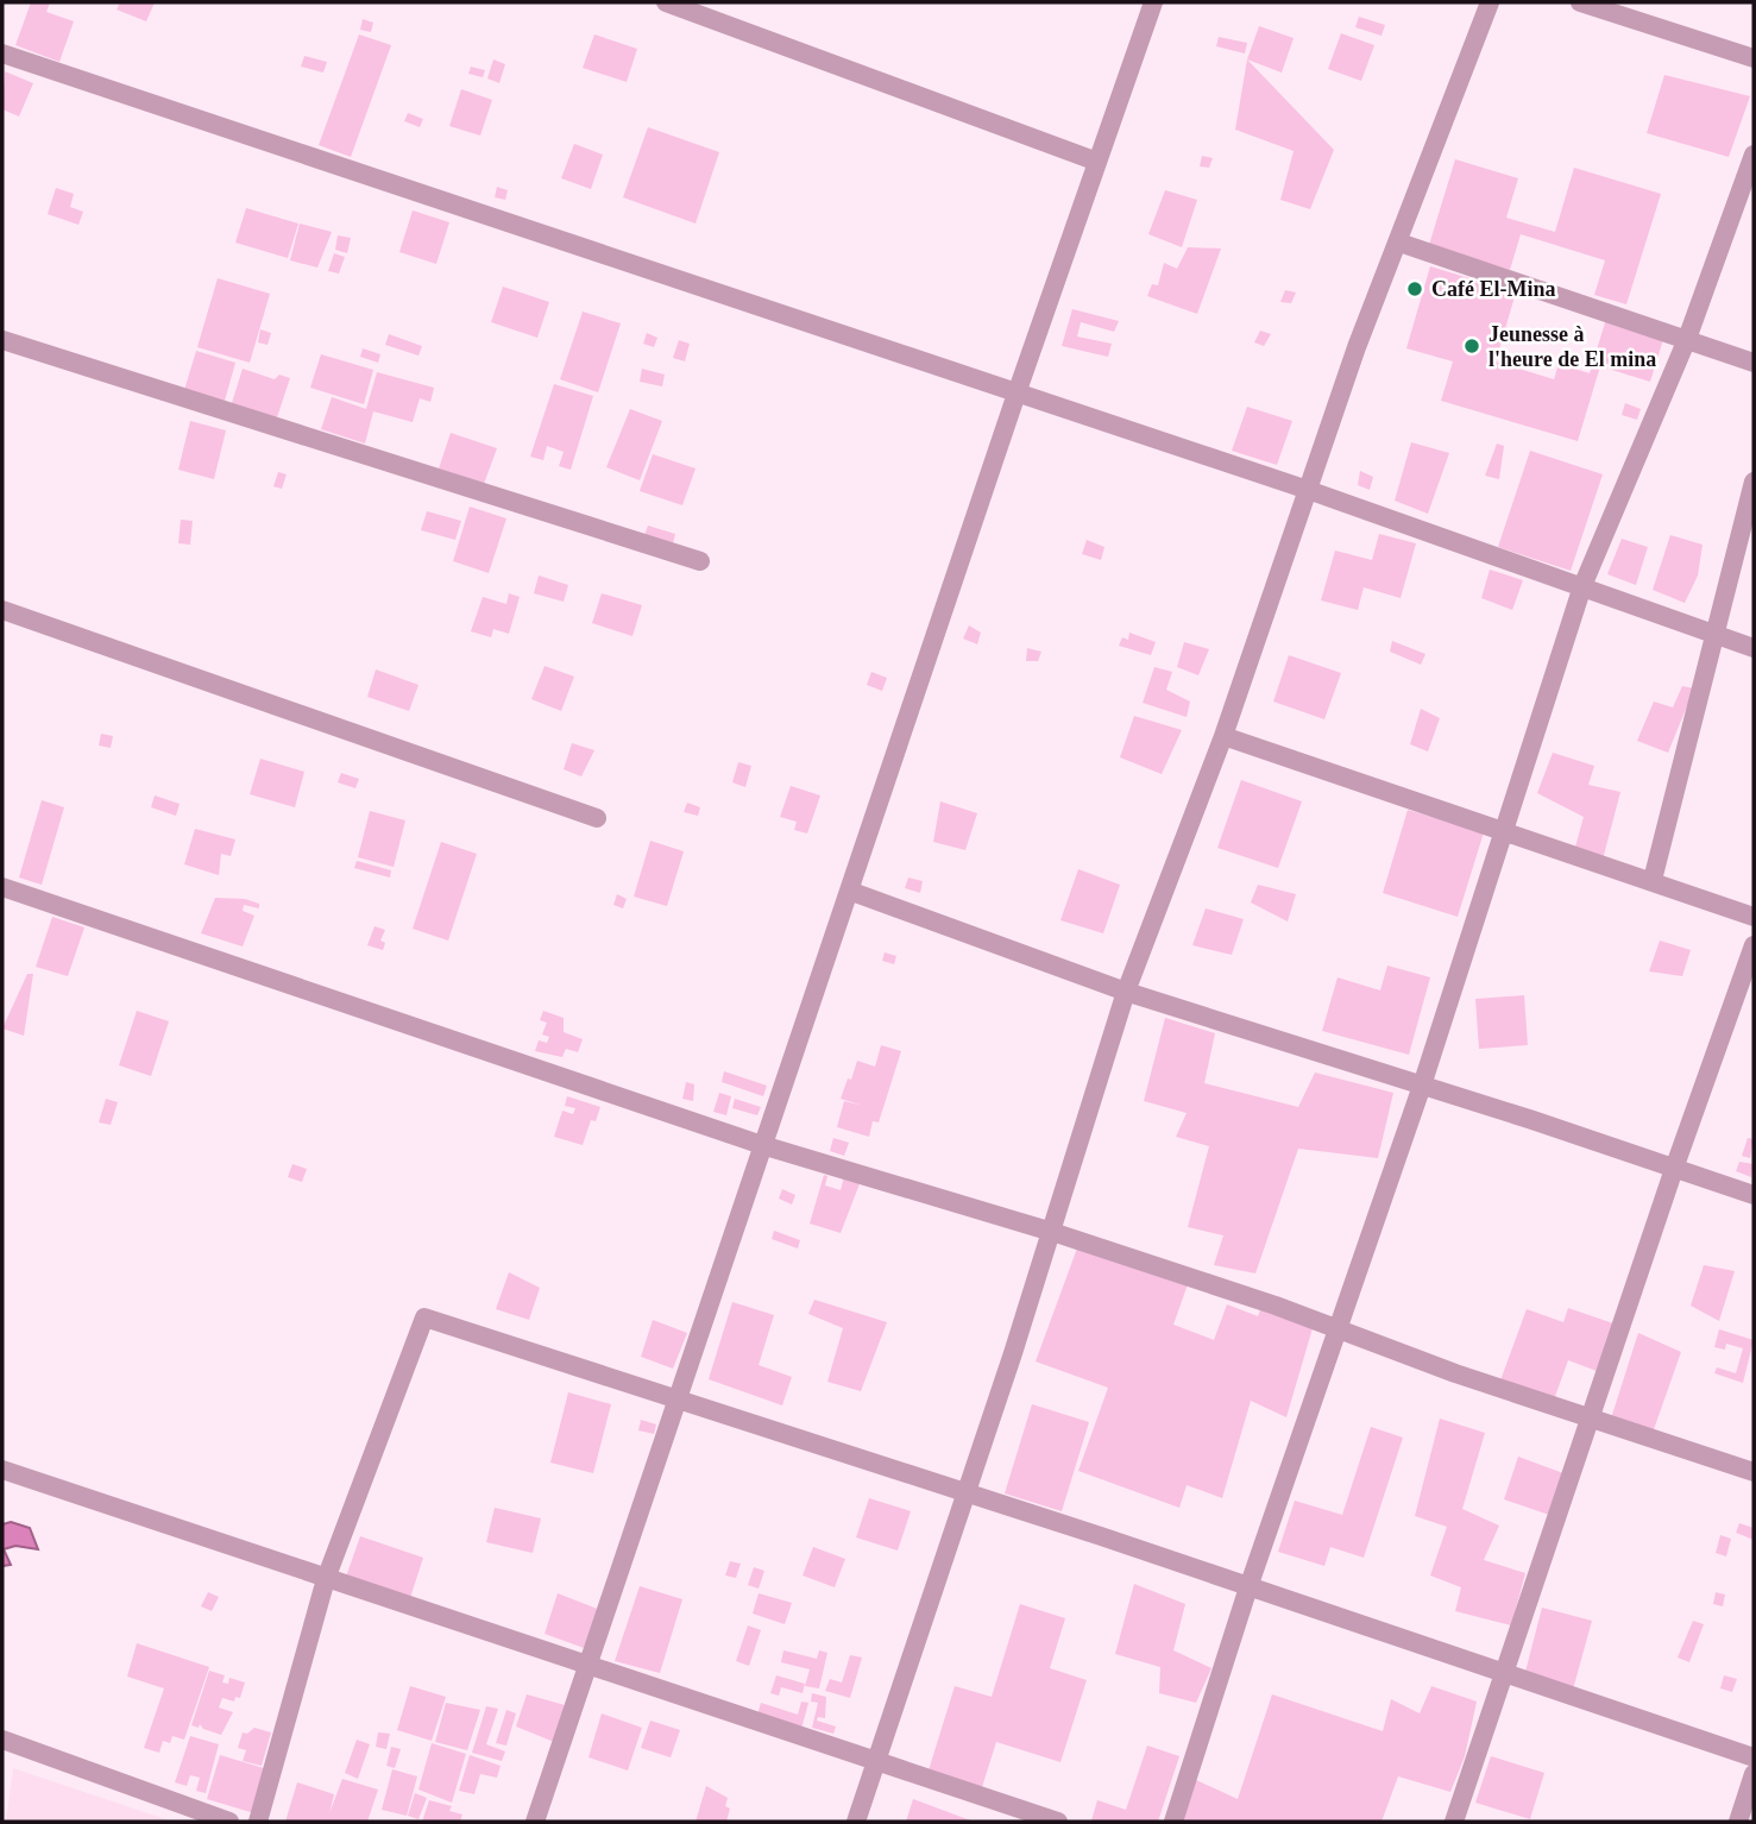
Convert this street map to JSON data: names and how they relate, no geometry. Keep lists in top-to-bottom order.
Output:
{
  "places": ["Café El-Mina", "Jeunesse à l'heure de El mina"]
}
